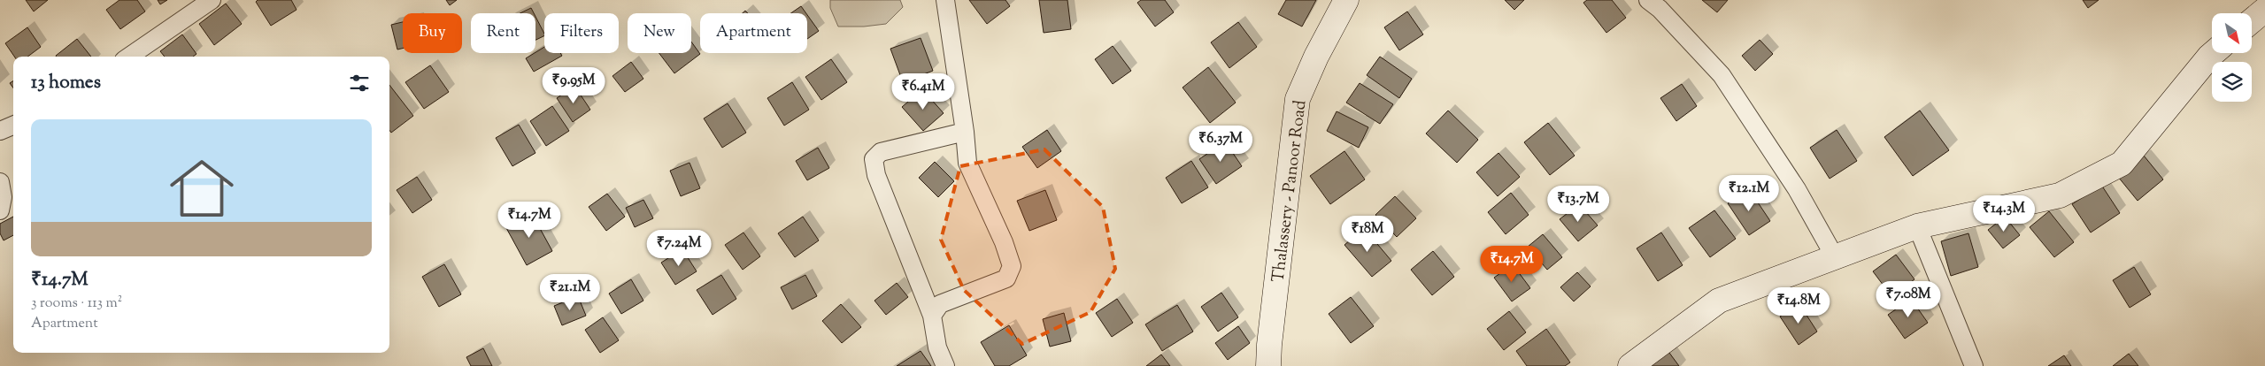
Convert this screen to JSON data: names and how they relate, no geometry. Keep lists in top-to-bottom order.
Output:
{
  "streets": {
    "street": ["Thalassery - Panoor Road"]
  },
  "north": "bottom right",
  "page": {
    "chip": [
      "Buy",
      "Rent",
      "Filters",
      "New",
      "Apartment"
    ],
    "heading": "13 homes",
    "price": [
      "₹9.95M",
      "₹6.41M",
      "₹6.37M",
      "₹12.1M",
      "₹13.7M",
      "₹14.3M",
      "₹14.7M",
      "₹18M",
      "₹7.24M",
      "₹14.7M",
      "₹21.1M",
      "₹7.08M",
      "₹14.8M"
    ],
    "list": [
      {
        "name": "₹14.7M",
        "note": "3 rooms · 113 m² · Apartment"
      }
    ]
  }
}
